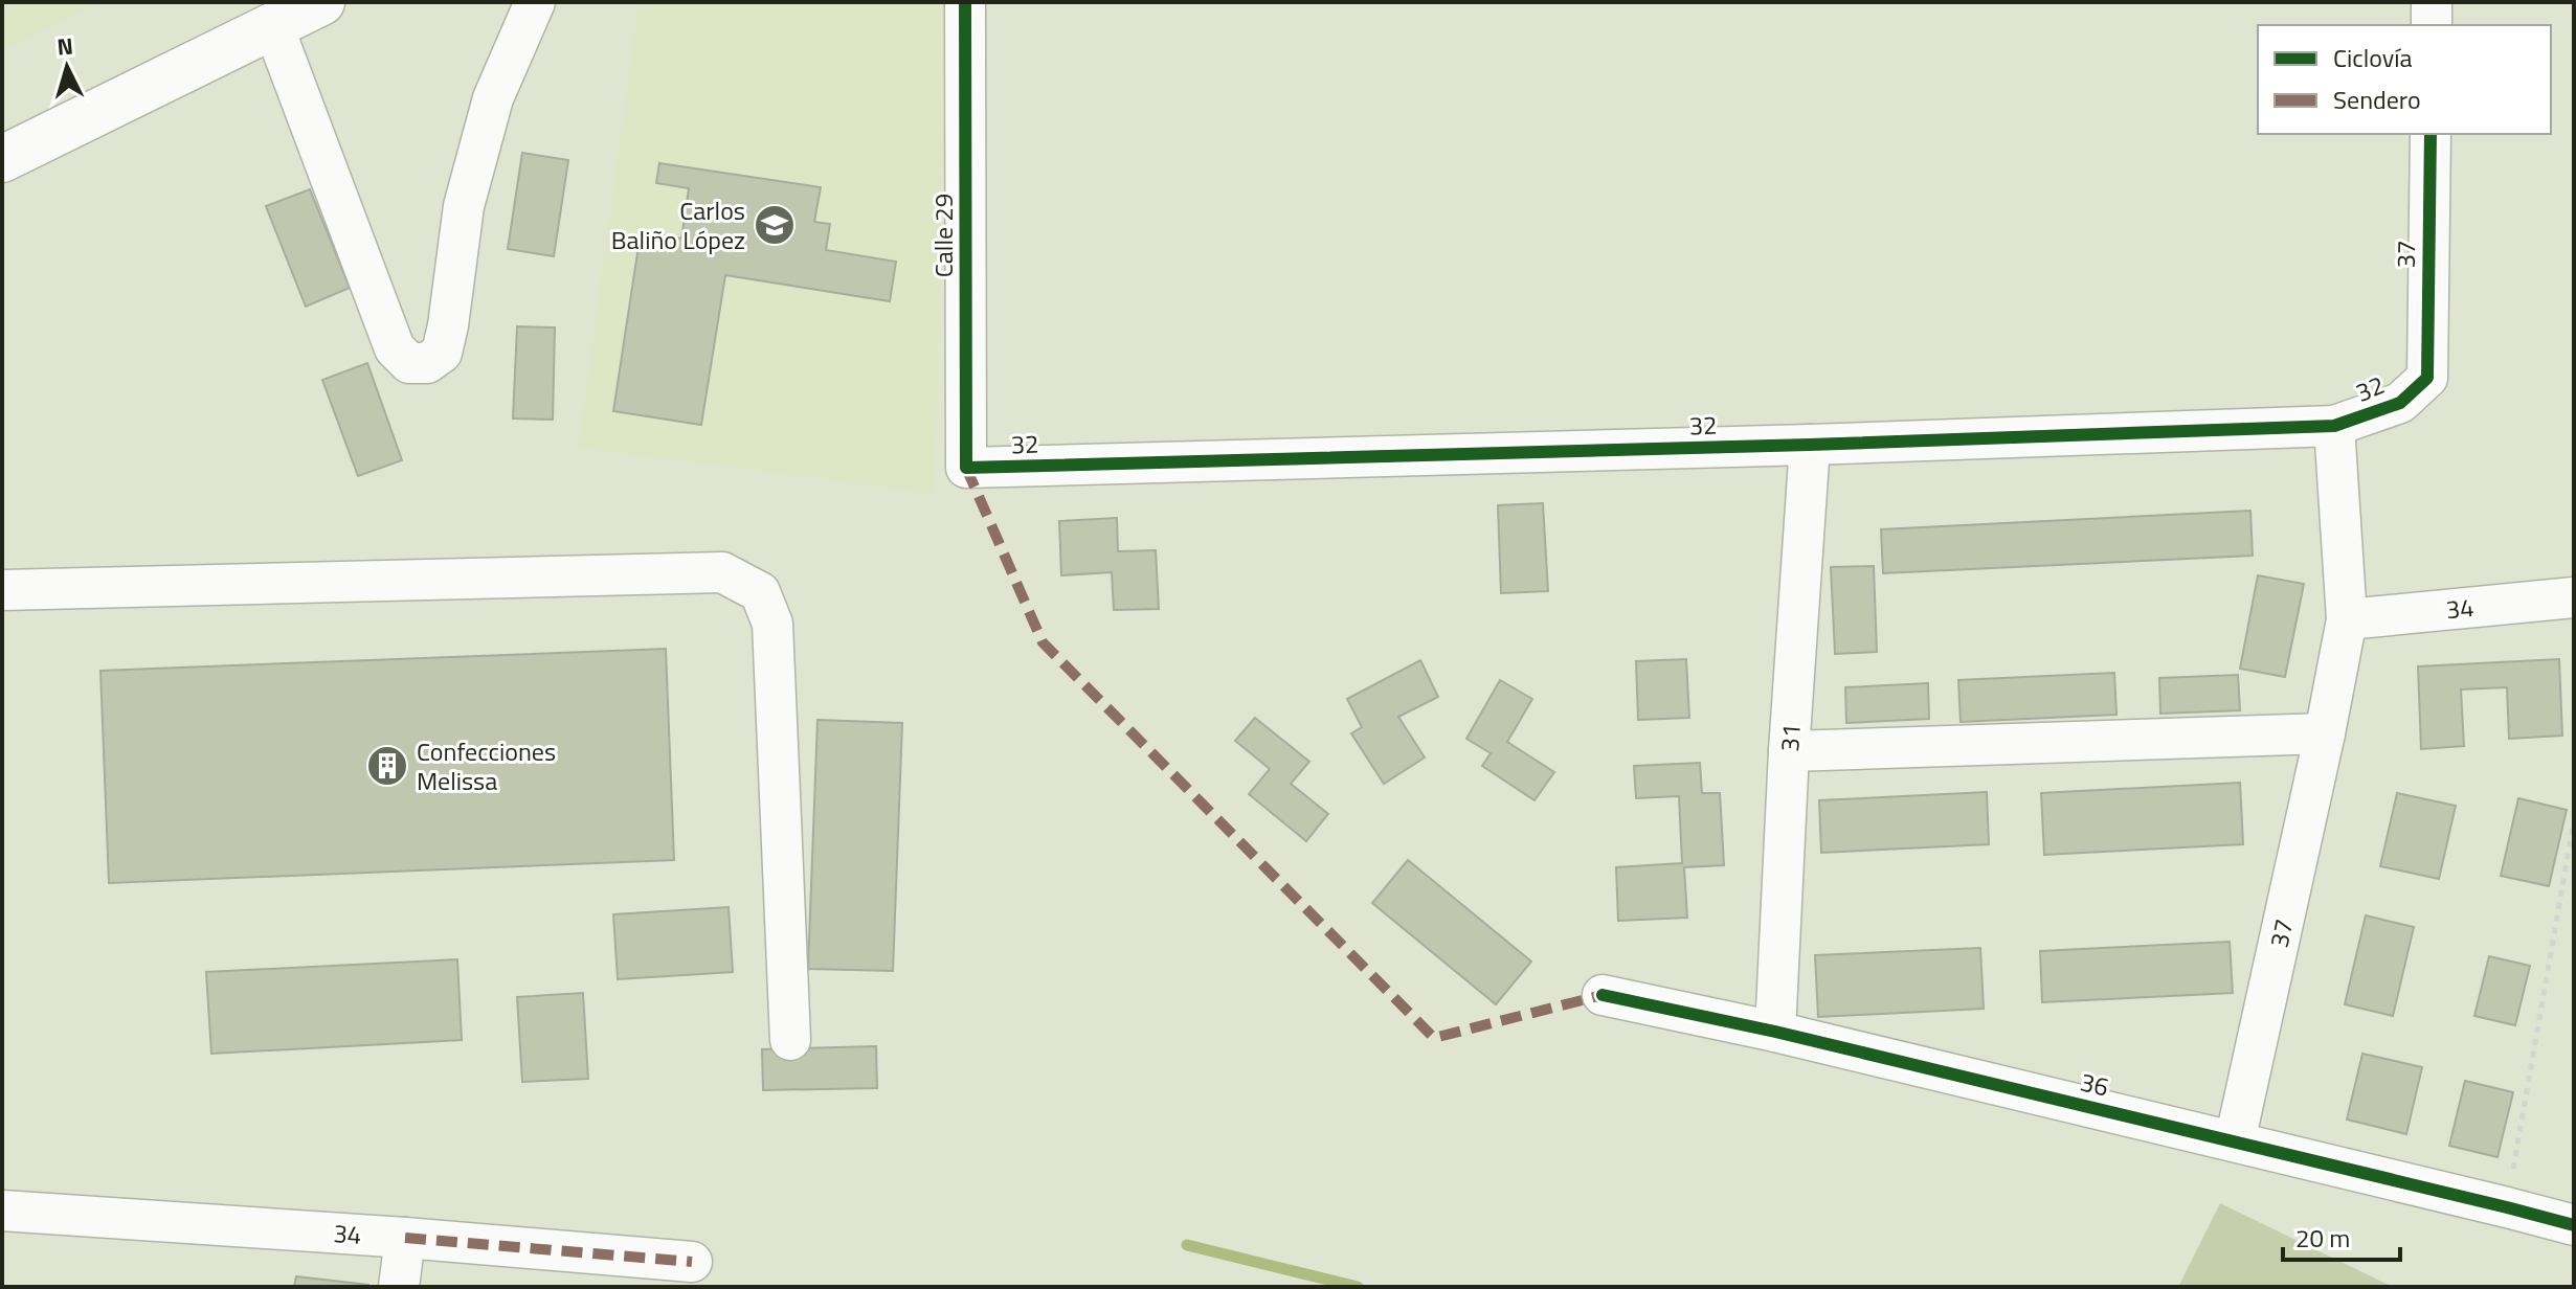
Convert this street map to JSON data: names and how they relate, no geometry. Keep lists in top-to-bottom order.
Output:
{
  "streets": {
    "street": [
      "Calle 29",
      "37",
      "32",
      "34",
      "31",
      "36"
    ]
  },
  "crossings": [
    ["Calle 29", "32"],
    ["37", "32"],
    ["37", "34"],
    ["37", "36"],
    ["32", "31"],
    ["31", "36"]
  ],
  "places": {
    "school or university": ["Carlos Baliño López"],
    "building": ["Confecciones Melissa"]
  },
  "legend": ["Ciclovía", "Sendero"],
  "scale_bar": "20 m",
  "north": "top"
}
